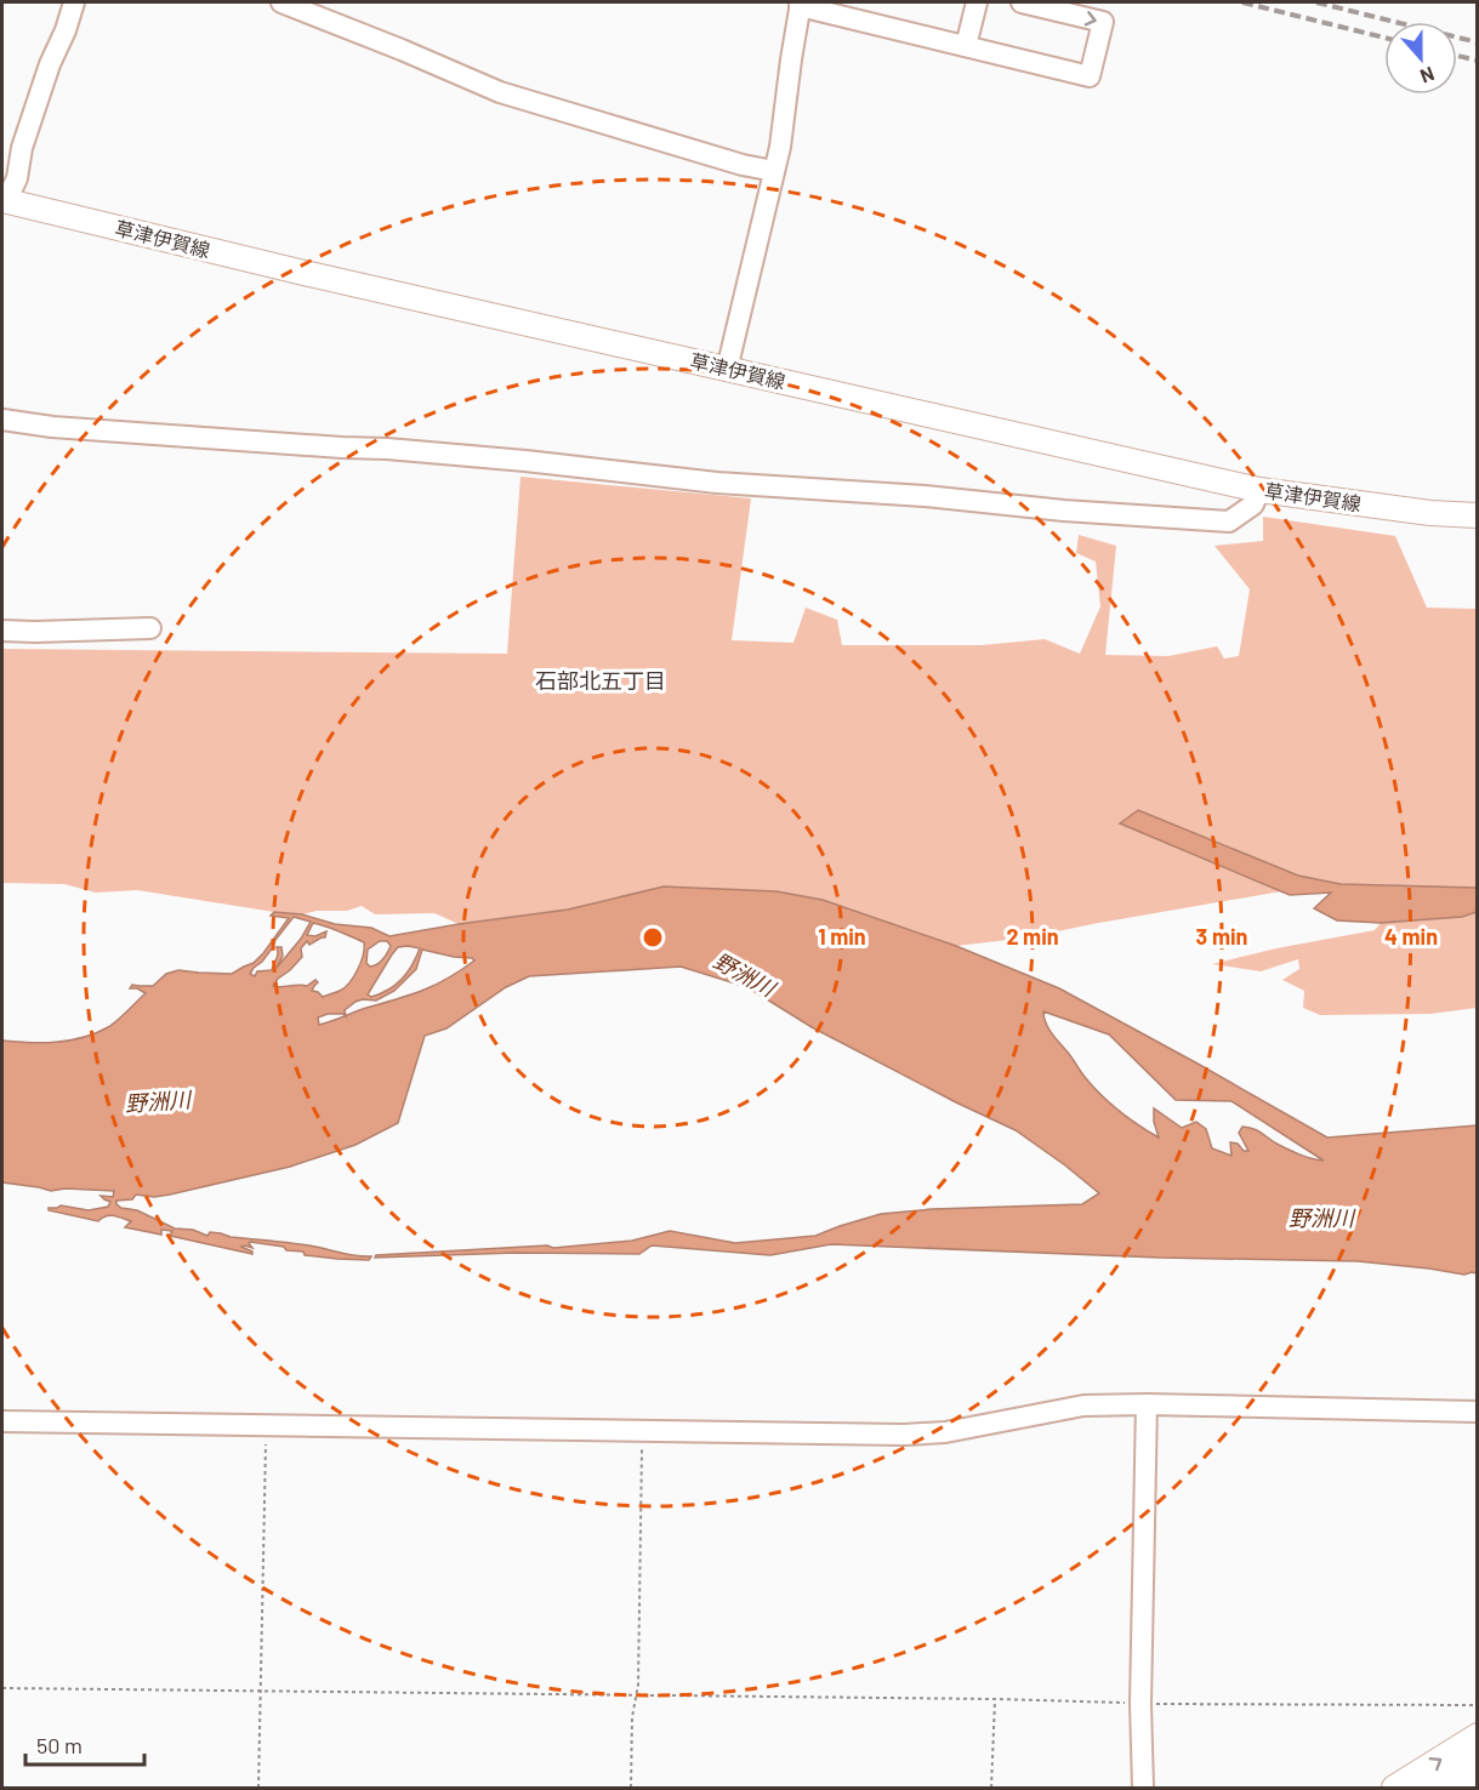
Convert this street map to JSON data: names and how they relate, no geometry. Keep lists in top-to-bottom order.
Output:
{
  "streets": {
    "main road": ["草津伊賀線"]
  },
  "districts": ["石部北五丁目"],
  "water": ["野洲川"],
  "scale_bar": "50 m",
  "north": "bottom",
  "rings": [
    "1 min",
    "2 min",
    "3 min",
    "4 min"
  ]
}
